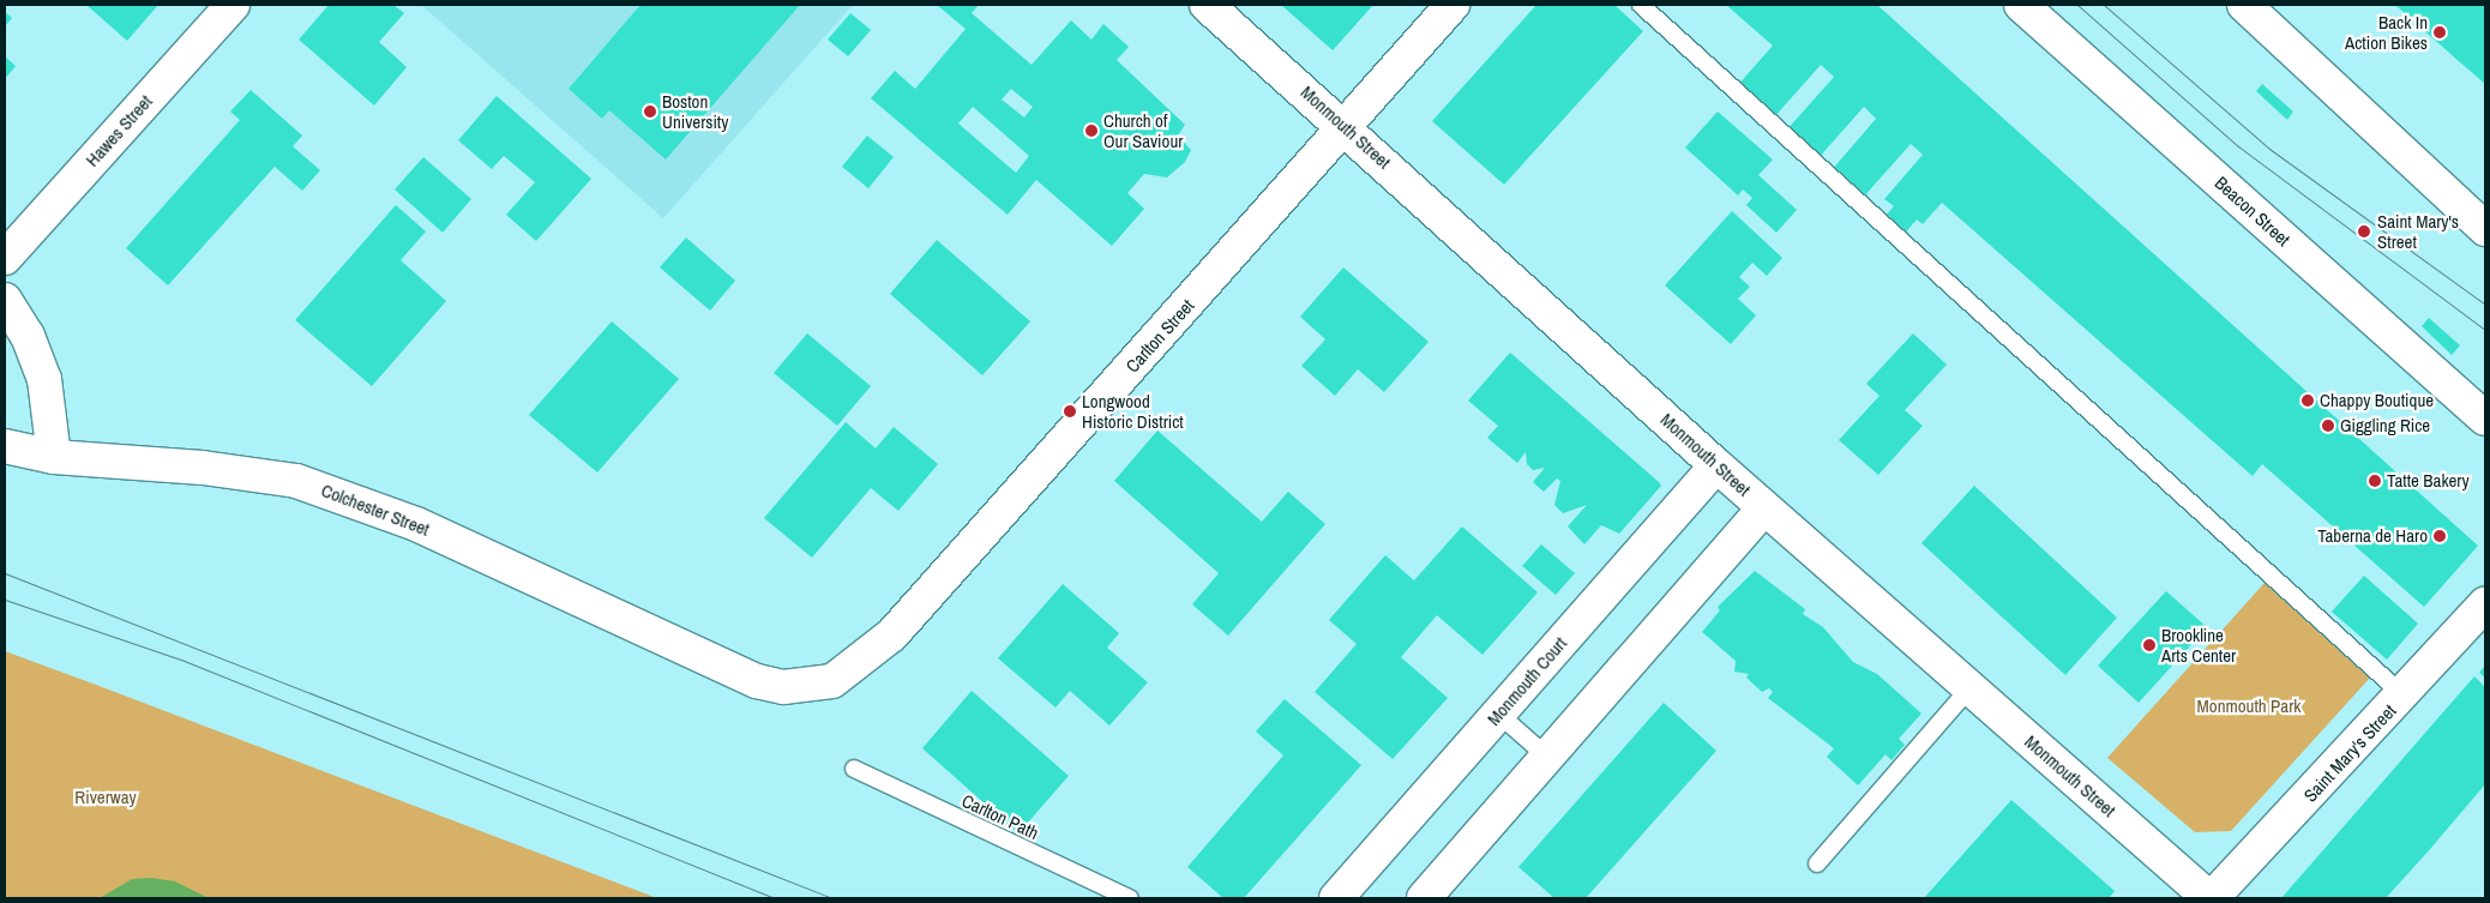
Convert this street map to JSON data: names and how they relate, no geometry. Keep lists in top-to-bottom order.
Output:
{
  "streets": {
    "street": [
      "Monmouth Street",
      "Hawes Street",
      "Beacon Street",
      "Carlton Street",
      "Colchester Street",
      "Monmouth Court",
      "Saint Mary's Street"
    ],
    "lane": ["Carlton Path"]
  },
  "crossings": [
    ["Monmouth Street", "Carlton Street"],
    ["Monmouth Street", "Monmouth Court"],
    ["Monmouth Street", "Saint Mary's Street"],
    ["Carlton Street", "Colchester Street"]
  ],
  "parks": ["Monmouth Park", "Riverway"],
  "places": [
    "Back In Action Bikes",
    "Boston University",
    "Church of Our Saviour",
    "Saint Mary's Street",
    "Chappy Boutique",
    "Longwood Historic District",
    "Giggling Rice",
    "Tatte Bakery",
    "Taberna de Haro",
    "Brookline Arts Center"
  ]
}
